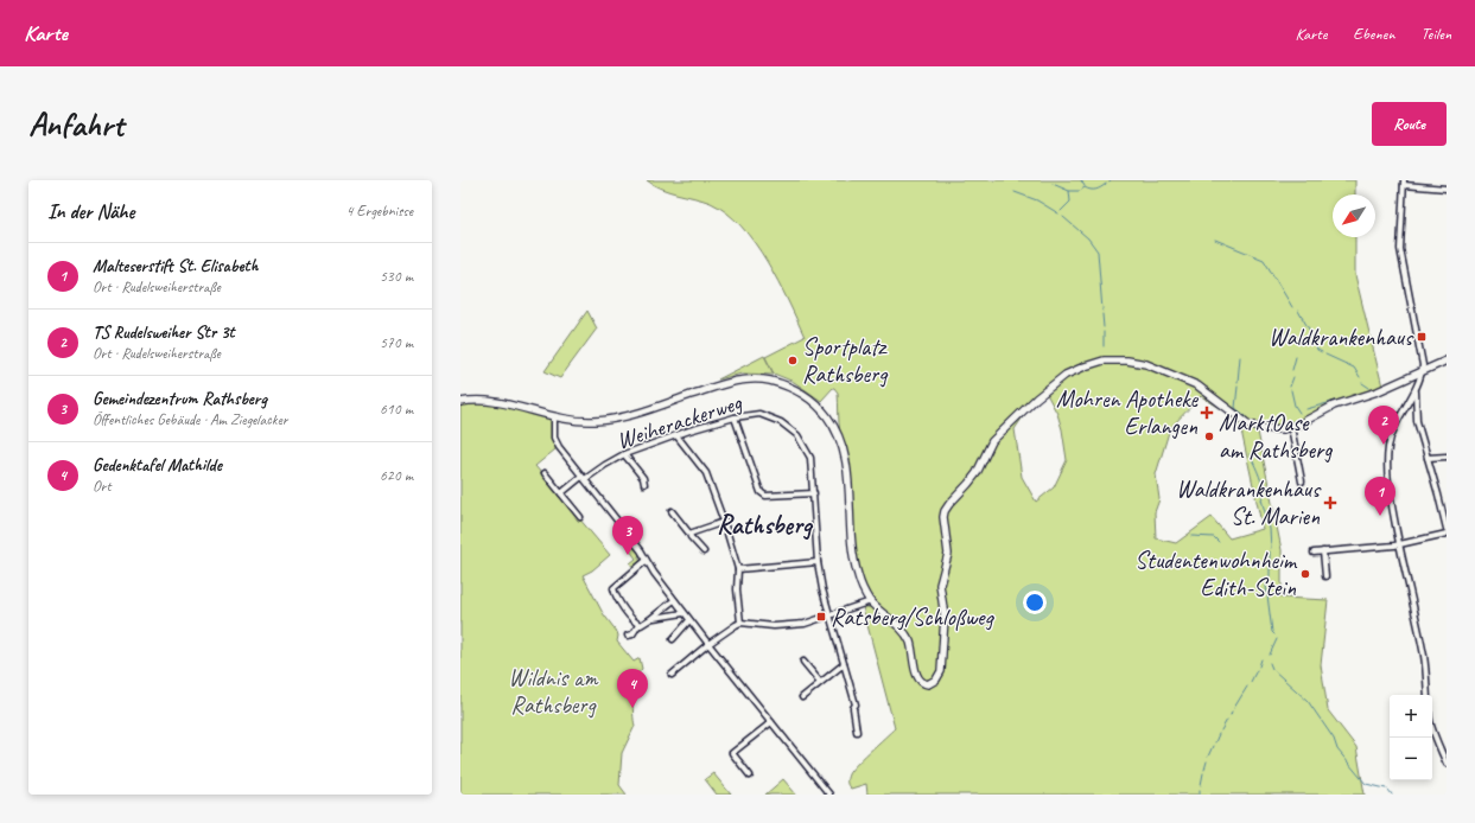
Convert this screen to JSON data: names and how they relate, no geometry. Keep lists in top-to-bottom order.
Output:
{
  "streets": {
    "street": ["Weiherackerweg"]
  },
  "districts": ["Rathsberg"],
  "parks": ["Wildnis am Rathsberg"],
  "places": {
    "transit": ["Waldkrankenhaus", "Ratsberg/Schloßweg"],
    "other": ["Sportplatz Rathsberg", "MarktOase am Rathsberg", "Studentenwohnheim Edith-Stein"],
    "health": ["Mohren Apotheke Erlangen", "Waldkrankenhaus St. Marien"]
  },
  "north": "bottom left",
  "page": {
    "header": "Karte",
    "nav": ["Karte", "Ebenen", "Teilen"],
    "buttons": "Route",
    "title": "Anfahrt",
    "heading": ["In der Nähe", "4 Ergebnisse"],
    "list": [
      {
        "mark": "1",
        "name": "Malteserstift St. Elisabeth",
        "note": "Ort · Rudelsweiherstraße",
        "value": "530 m"
      },
      {
        "mark": "2",
        "name": "TS Rudelsweiher Str 3t",
        "note": "Ort · Rudelsweiherstraße",
        "value": "570 m"
      },
      {
        "mark": "3",
        "name": "Gemeindezentrum Rathsberg",
        "note": "Öffentliches Gebäude · Am Ziegelacker",
        "value": "610 m"
      },
      {
        "mark": "4",
        "name": "Gedenktafel Mathilde",
        "note": "Ort",
        "value": "620 m"
      }
    ],
    "pins": [
      "2",
      "1",
      "3",
      "4"
    ],
    "map_buttons": ["+", "−"]
  }
}
